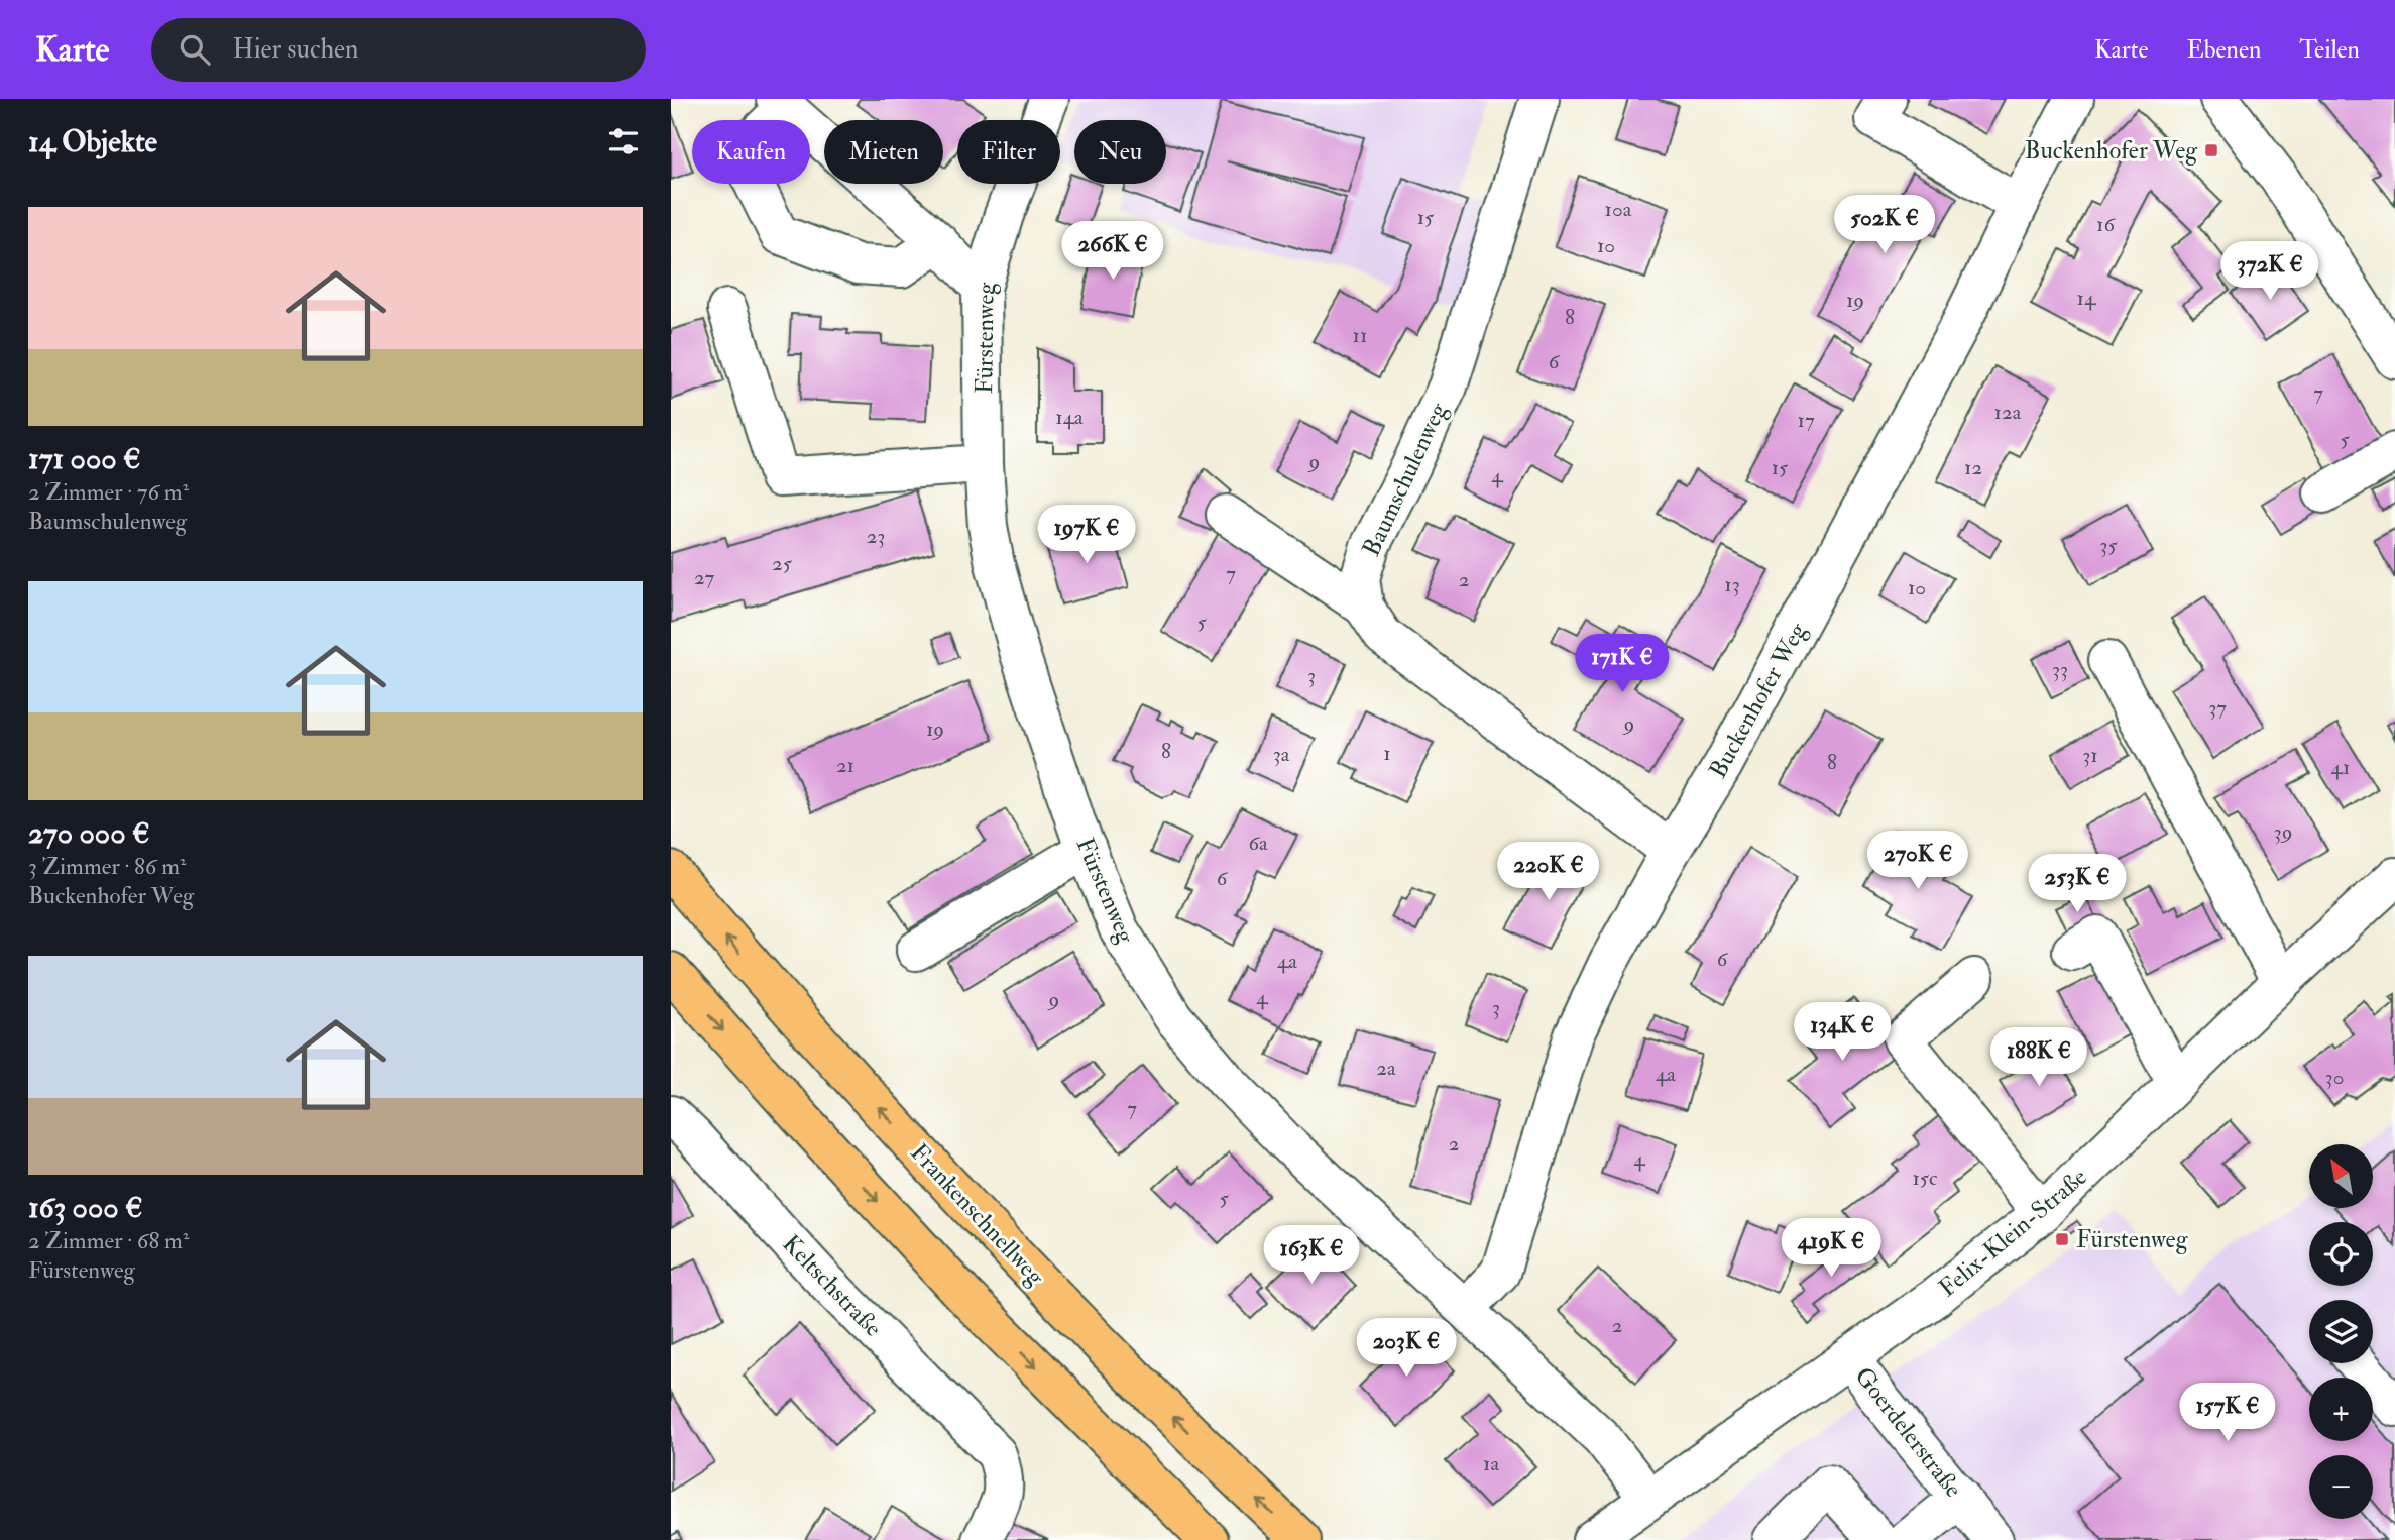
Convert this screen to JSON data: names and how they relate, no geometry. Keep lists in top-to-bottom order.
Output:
{
  "streets": {
    "highway": ["Frankenschnellweg"],
    "street": [
      "Fürstenweg",
      "Baumschulenweg",
      "Buckenhofer Weg",
      "Felix-Klein-Straße",
      "Keltschstraße",
      "Goerdelerstraße"
    ]
  },
  "crossings": [
    ["Fürstenweg", "Buckenhofer Weg"],
    ["Fürstenweg", "Felix-Klein-Straße"],
    ["Felix-Klein-Straße", "Goerdelerstraße"]
  ],
  "places": {
    "transit": ["Buckenhofer Weg", "Fürstenweg"]
  },
  "house_numbers": [
    "10a",
    "15",
    "16",
    "10",
    "14",
    "19",
    "8",
    "11",
    "6",
    "7",
    "12a",
    "14a",
    "17",
    "5",
    "9",
    "15",
    "12",
    "4",
    "23",
    "35",
    "25",
    "7",
    "27",
    "2",
    "13",
    "10",
    "5",
    "33",
    "3",
    "37",
    "9",
    "19",
    "8",
    "1",
    "3a",
    "31",
    "8",
    "21",
    "41",
    "39",
    "6a",
    "6",
    "6",
    "4a",
    "4",
    "9",
    "3",
    "2a",
    "4a",
    "30",
    "7",
    "2",
    "4",
    "15c",
    "5",
    "2",
    "1a"
  ],
  "north": "top left",
  "page": {
    "header": "Karte",
    "search": "Hier suchen",
    "nav": ["Karte", "Ebenen", "Teilen"],
    "heading": "14 Objekte",
    "chip": [
      "Kaufen",
      "Mieten",
      "Filter",
      "Neu"
    ],
    "list": [
      {
        "name": "171 000 €",
        "note": "2 Zimmer · 76 m² · Baumschulenweg"
      },
      {
        "name": "270 000 €",
        "note": "3 Zimmer · 86 m² · Buckenhofer Weg"
      },
      {
        "name": "163 000 €",
        "note": "2 Zimmer · 68 m² · Fürstenweg"
      }
    ],
    "price": [
      "502K €",
      "266K €",
      "372K €",
      "197K €",
      "171K €",
      "270K €",
      "220K €",
      "253K €",
      "134K €",
      "188K €",
      "419K €",
      "163K €",
      "203K €",
      "157K €"
    ],
    "map_buttons": ["+", "−"]
  }
}
